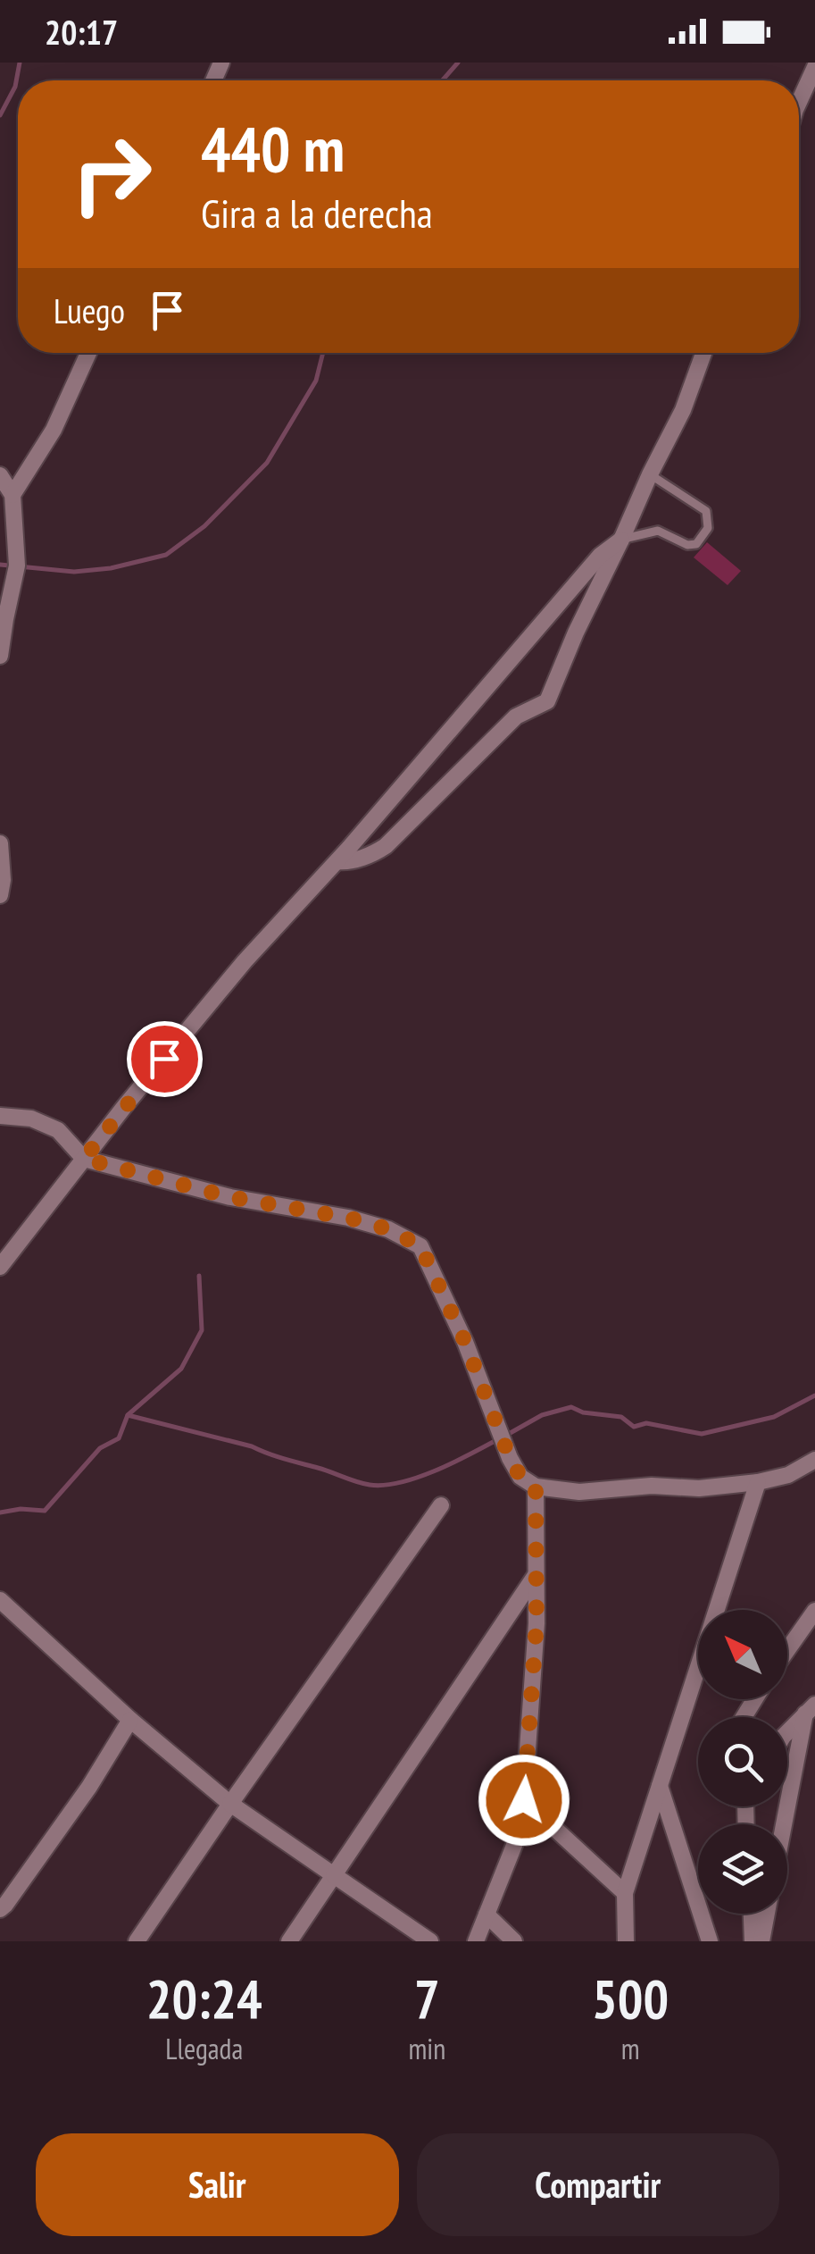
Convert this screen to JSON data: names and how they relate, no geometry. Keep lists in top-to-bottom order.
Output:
{
  "north": "top left",
  "page": {
    "status": "20:17",
    "turn": ["440 m", "Gira a la derecha"],
    "then": "Luego",
    "eta": [
      "20:24",
      "Llegada",
      "7",
      "min",
      "500",
      "m"
    ],
    "buttons": ["Salir", "Compartir"]
  }
}
